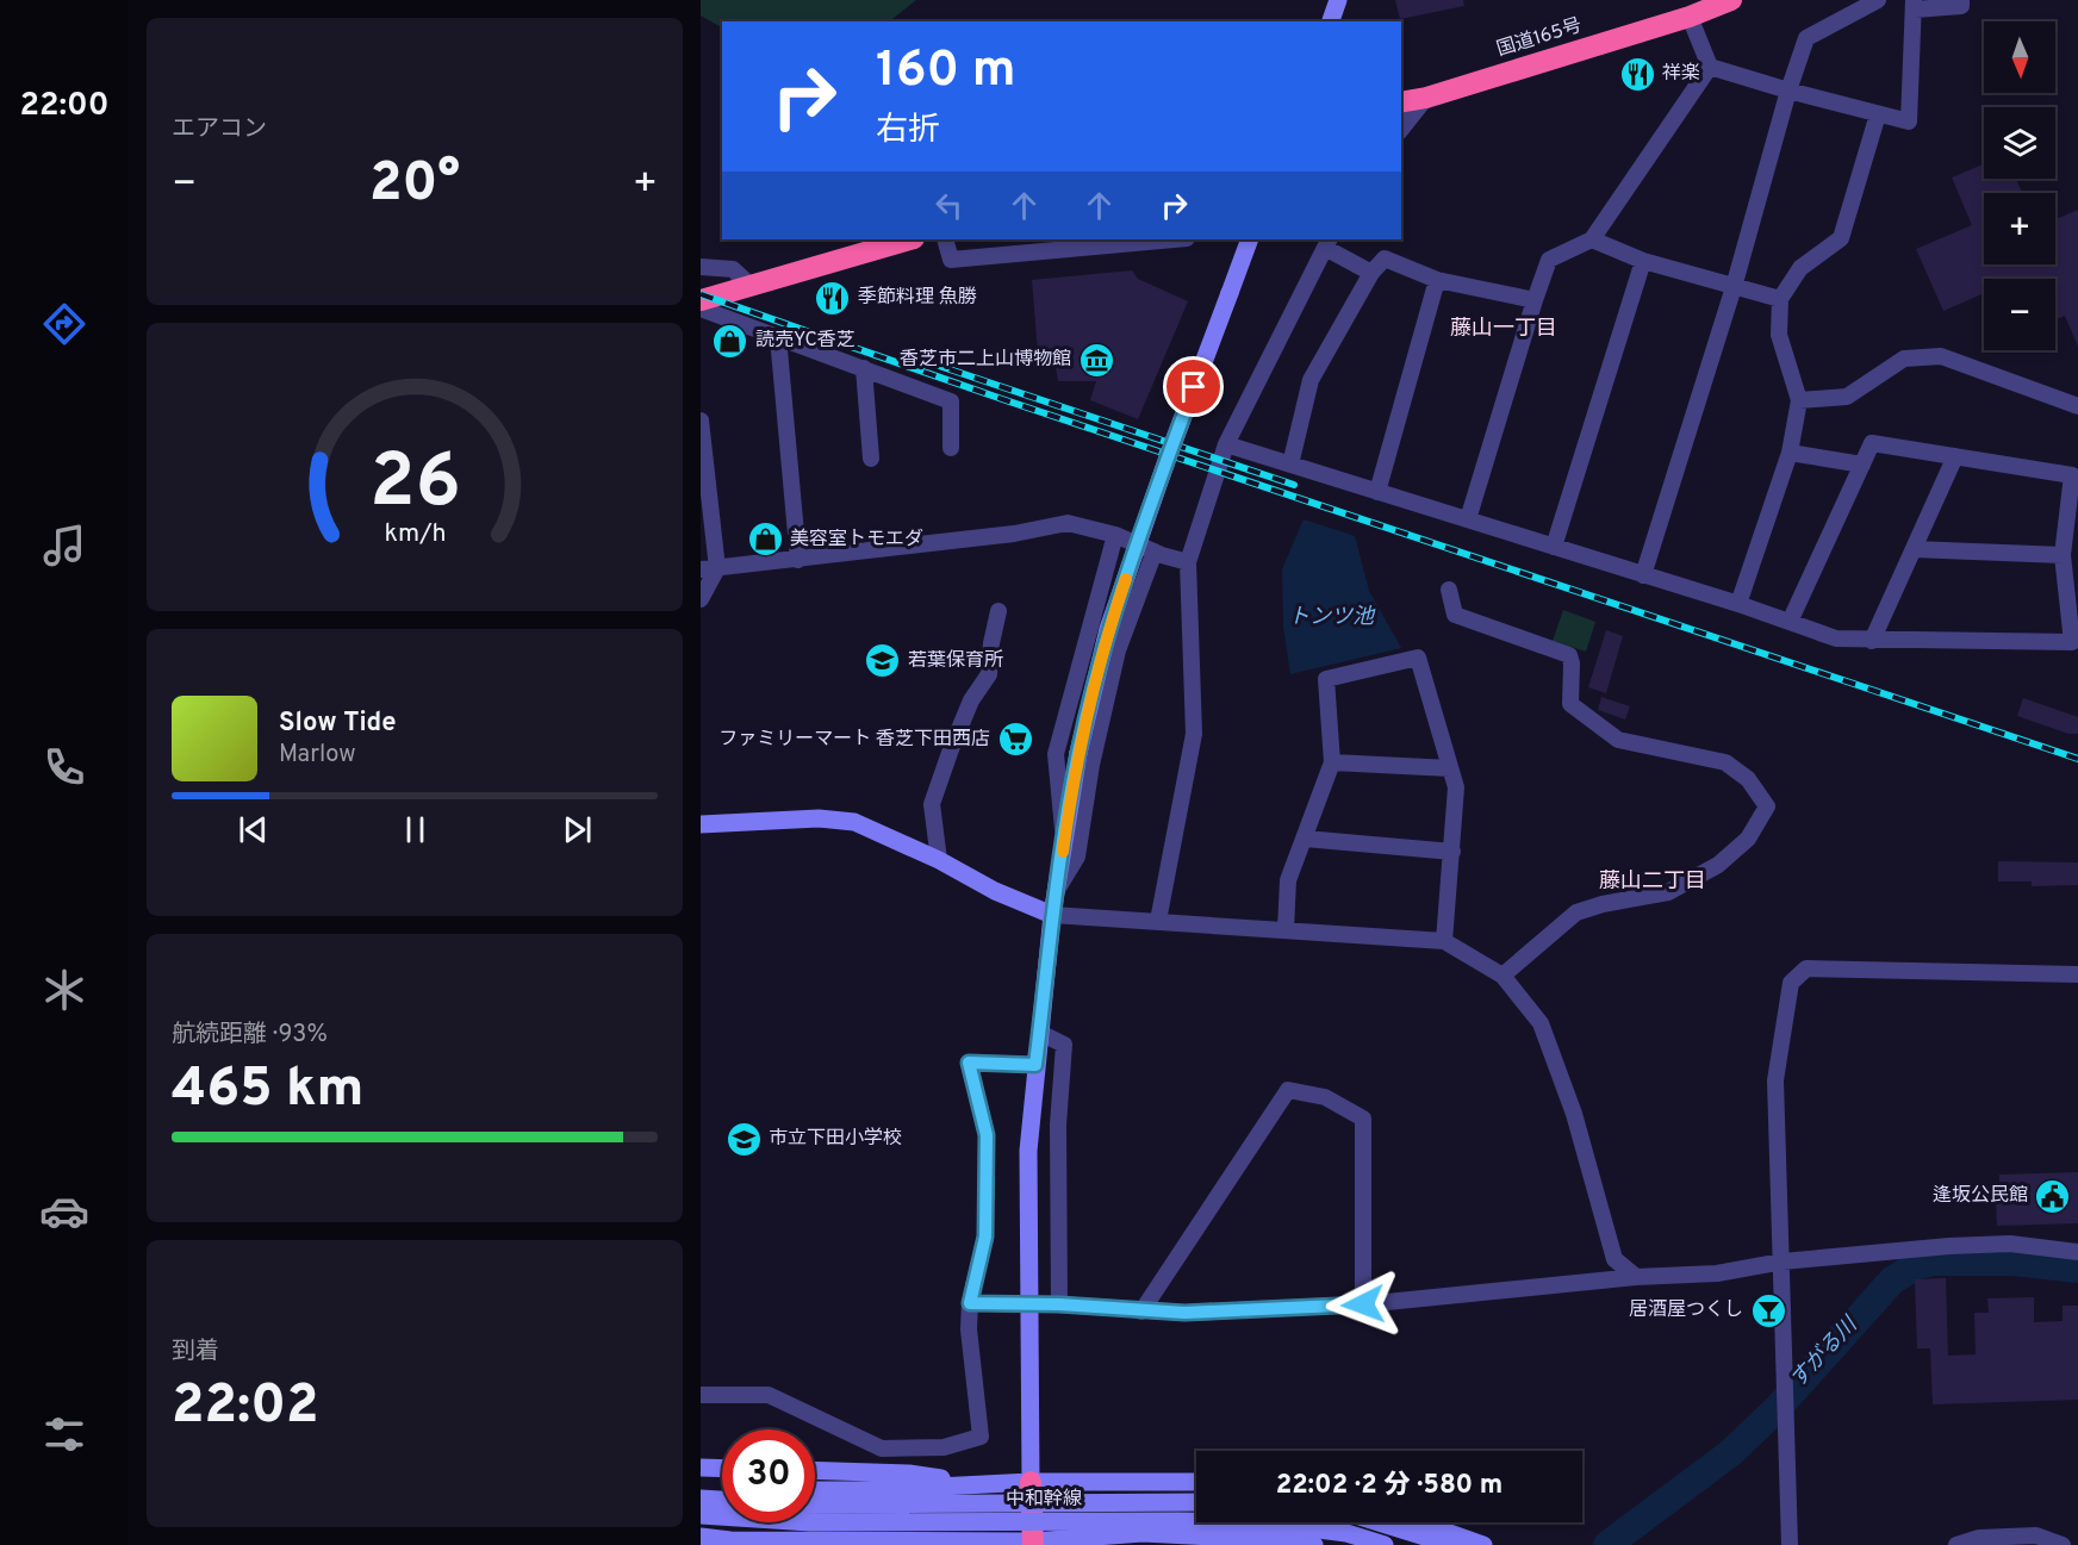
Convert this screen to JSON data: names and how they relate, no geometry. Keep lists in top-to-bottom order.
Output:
{
  "streets": {
    "highway": ["国道165号"],
    "main road": ["中和幹線"]
  },
  "districts": ["藤山一丁目", "藤山二丁目"],
  "water": ["トンツ池", "すがる川"],
  "places": {
    "restaurant": ["祥楽", "季節料理 魚勝"],
    "shop": ["読売YC香芝", "美容室トモエダ"],
    "museum": ["香芝市二上山博物館"],
    "school or university": ["若葉保育所", "市立下田小学校"],
    "supermarket": ["ファミリーマート 香芝下田西店"],
    "public building": ["逢坂公民館"],
    "bar": ["居酒屋つくし"]
  },
  "north": "bottom",
  "page": {
    "tabs": "22:00",
    "tile": [
      "エアコン",
      ["航続距離 · 93%", "465 km"],
      ["到着", "22:02"]
    ],
    "map_buttons": ["+", "−"],
    "turn": ["160 m", "右折"],
    "heat": ["−", "20°", "+"],
    "song": ["Slow Tide", "Marlow"],
    "limit": "30",
    "trip": "22:02 · 2 分 · 580 m",
    "gauge": ["26", "km/h"]
  }
}
